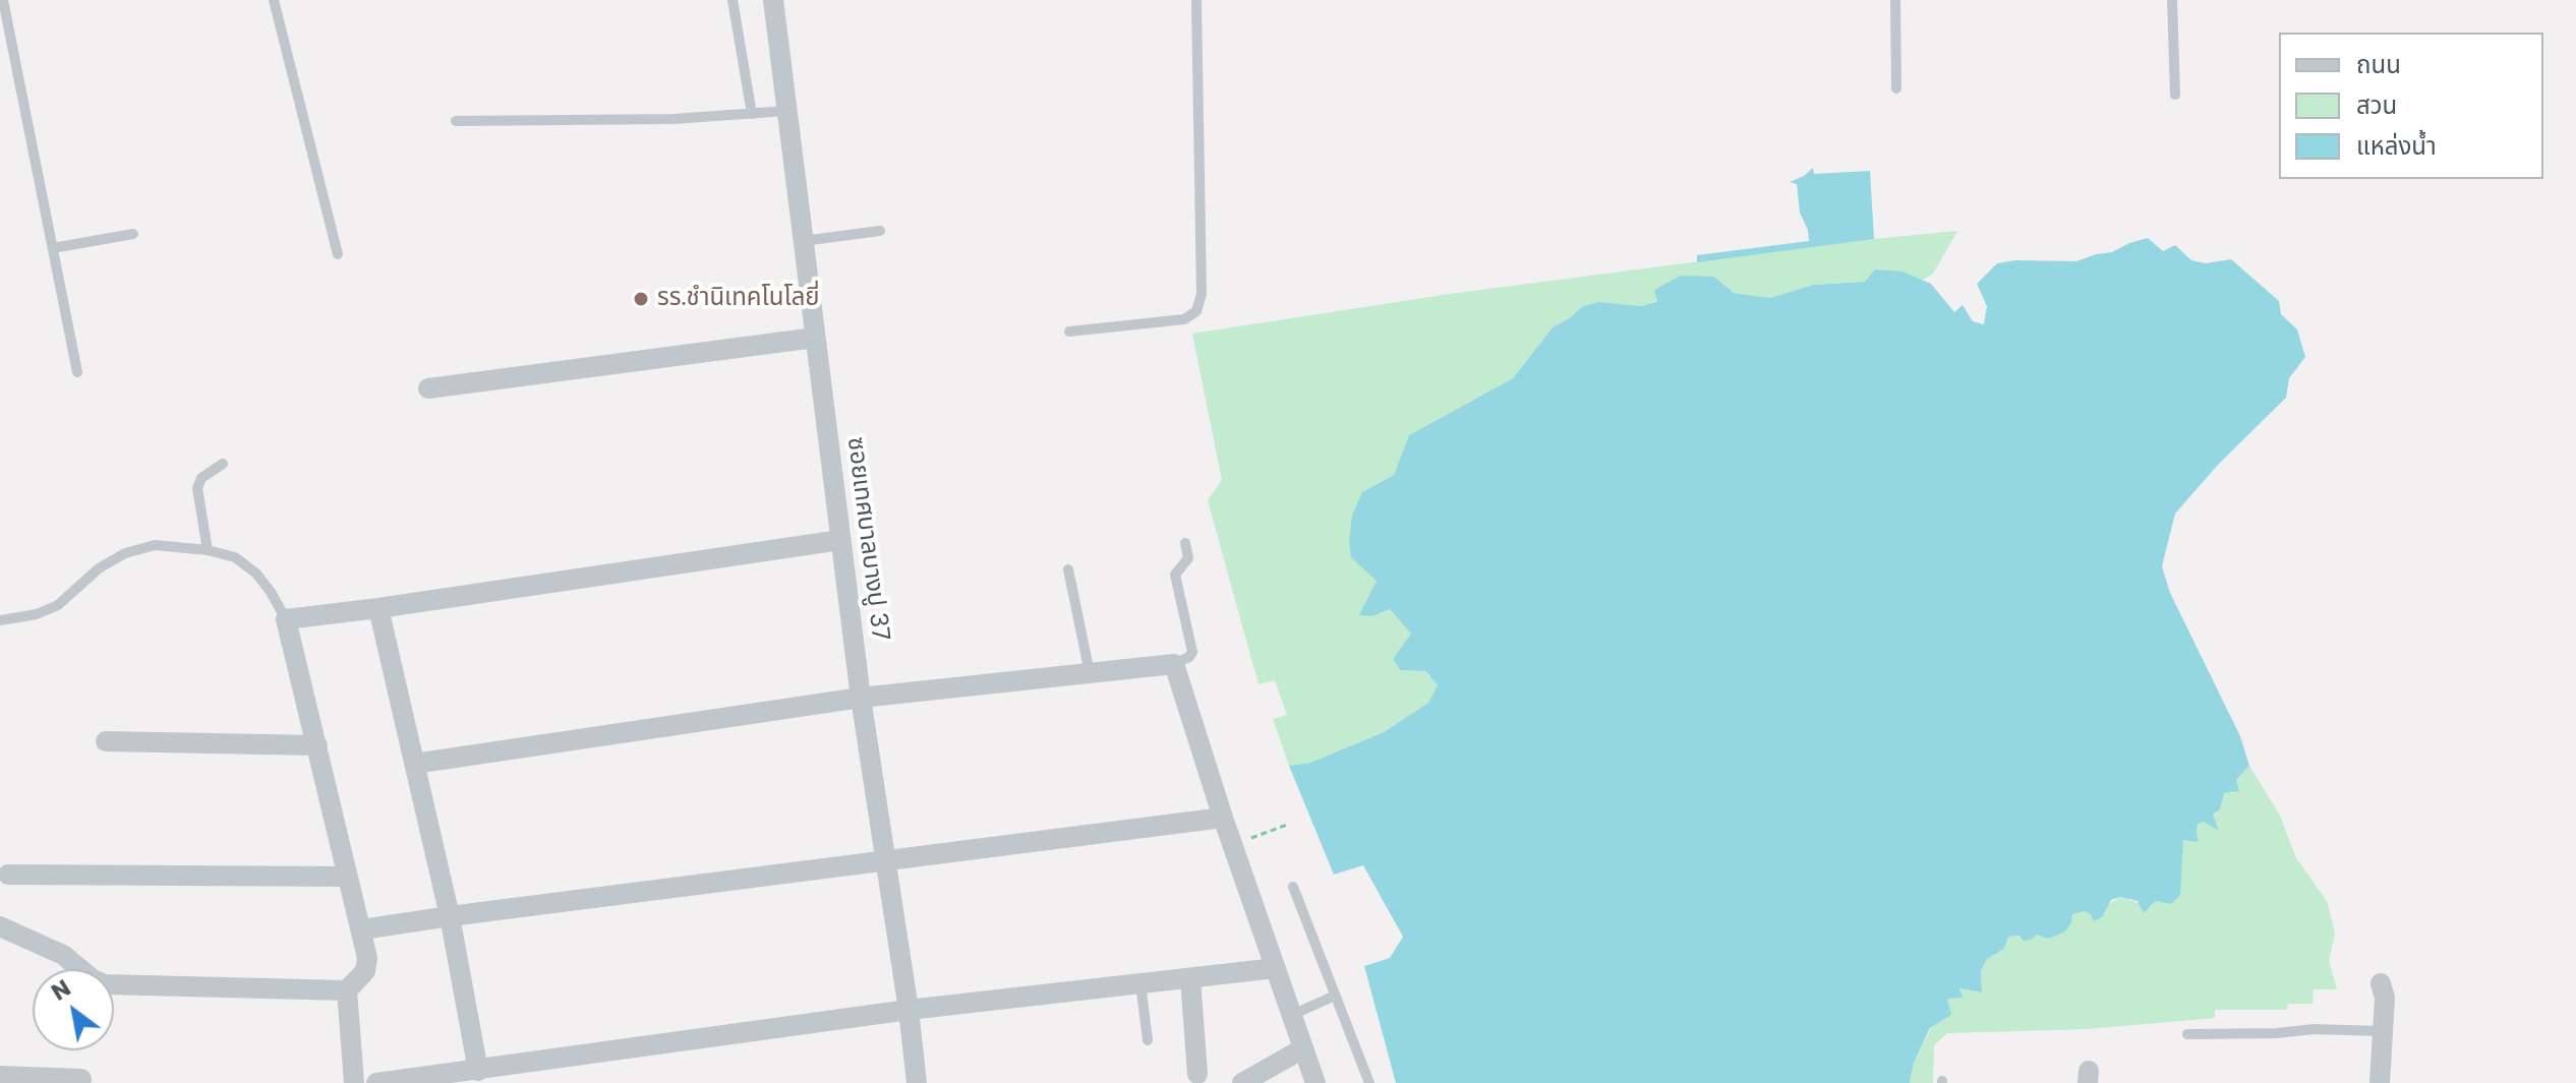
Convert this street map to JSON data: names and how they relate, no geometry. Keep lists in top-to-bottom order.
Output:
{
  "streets": {
    "street": ["ซอยเทศบาลบางปู 37"]
  },
  "places": ["รร.ชำนิเทคโนโลยี่"],
  "legend": ["ถนน", "สวน", "แหล่งน้ำ"],
  "north": "top left"
}
